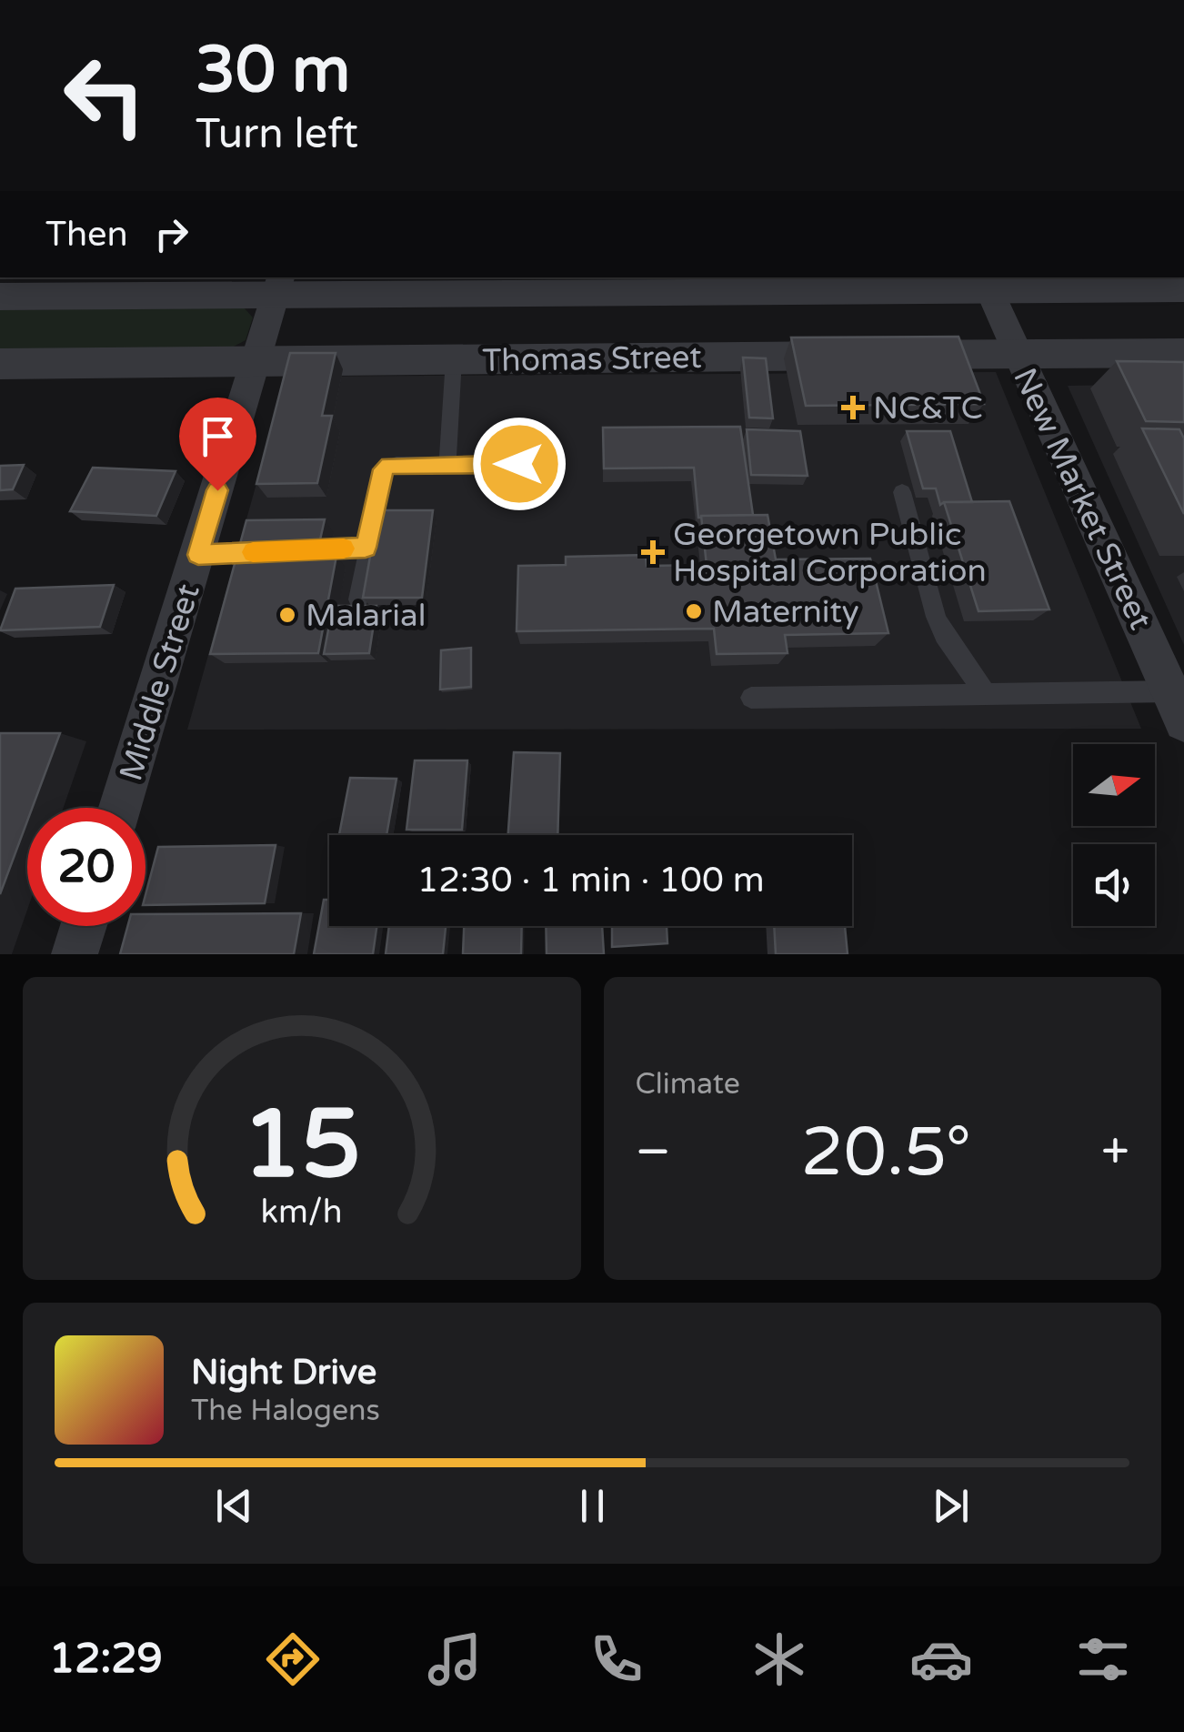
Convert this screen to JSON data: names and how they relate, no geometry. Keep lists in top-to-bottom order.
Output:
{
  "streets": {
    "street": ["Thomas Street", "New Market Street", "Middle Street"]
  },
  "crossings": [
    ["Thomas Street", "New Market Street"],
    ["Thomas Street", "Middle Street"]
  ],
  "places": {
    "health": ["NC&TC", "Georgetown Public Hospital Corporation"],
    "other": ["Maternity", "Malarial"]
  },
  "north": "right",
  "page": {
    "turn": ["30 m", "Turn left"],
    "then": "Then",
    "limit": "20",
    "trip": "12:30 · 1 min · 100 m",
    "tile": "Climate",
    "heat": ["−", "20.5°", "+"],
    "song": ["Night Drive", "The Halogens"],
    "tabs": "12:29",
    "gauge": ["15", "km/h"]
  }
}
